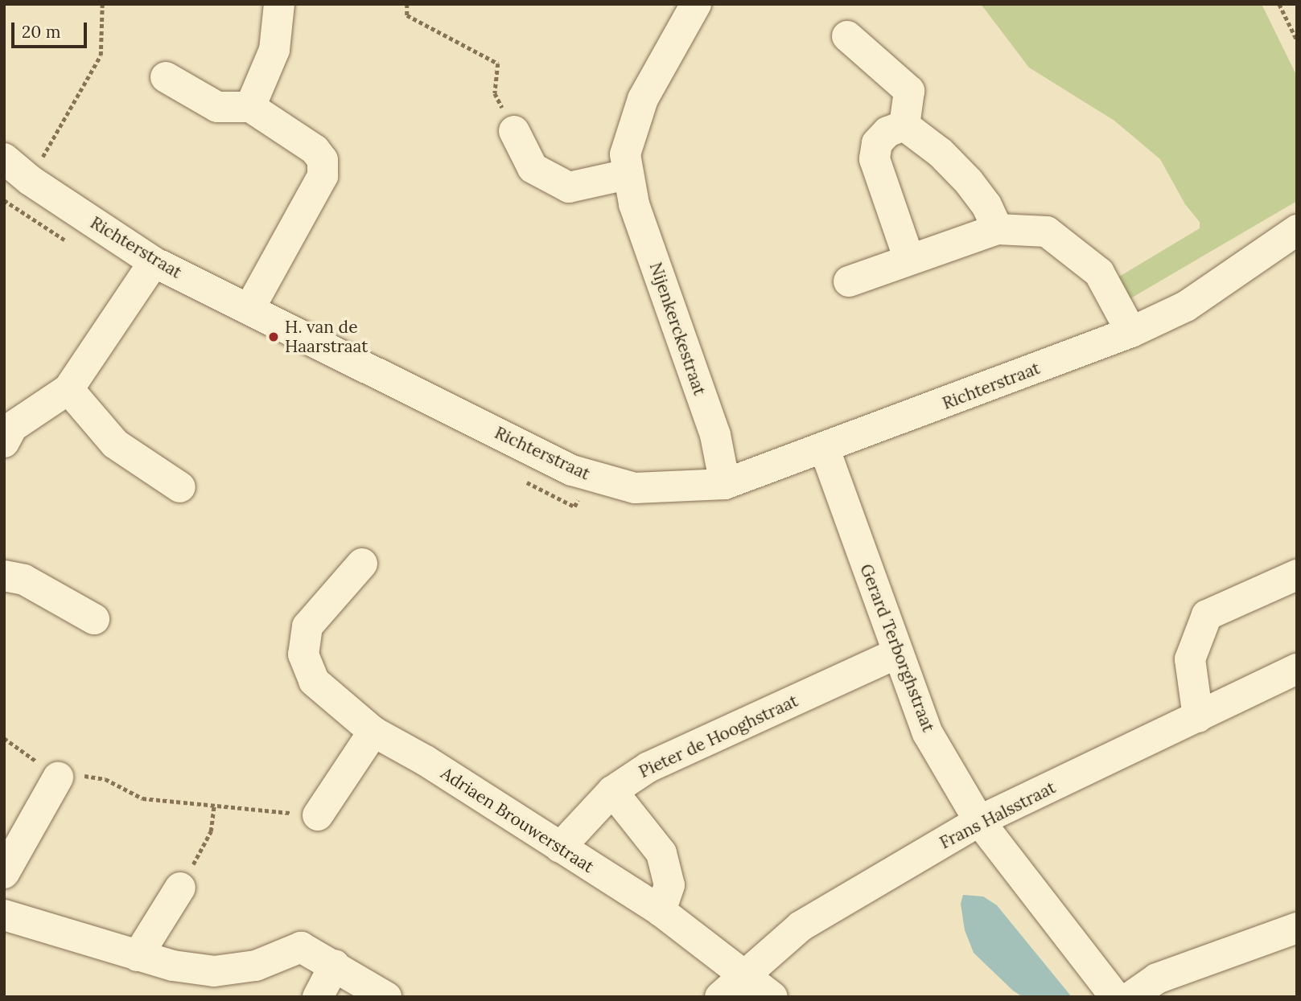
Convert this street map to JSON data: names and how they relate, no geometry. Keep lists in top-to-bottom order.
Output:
{
  "streets": {
    "street": [
      "Richterstraat",
      "Nijenkerckestraat",
      "Gerard Terborghstraat",
      "Pieter de Hooghstraat",
      "Frans Halsstraat",
      "Adriaen Brouwerstraat"
    ]
  },
  "crossings": [
    ["Richterstraat", "Nijenkerckestraat"],
    ["Richterstraat", "Gerard Terborghstraat"],
    ["Gerard Terborghstraat", "Pieter de Hooghstraat"],
    ["Gerard Terborghstraat", "Frans Halsstraat"],
    ["Pieter de Hooghstraat", "Adriaen Brouwerstraat"],
    ["Frans Halsstraat", "Adriaen Brouwerstraat"]
  ],
  "places": ["H. van de Haarstraat"],
  "scale_bar": "20 m"
}
